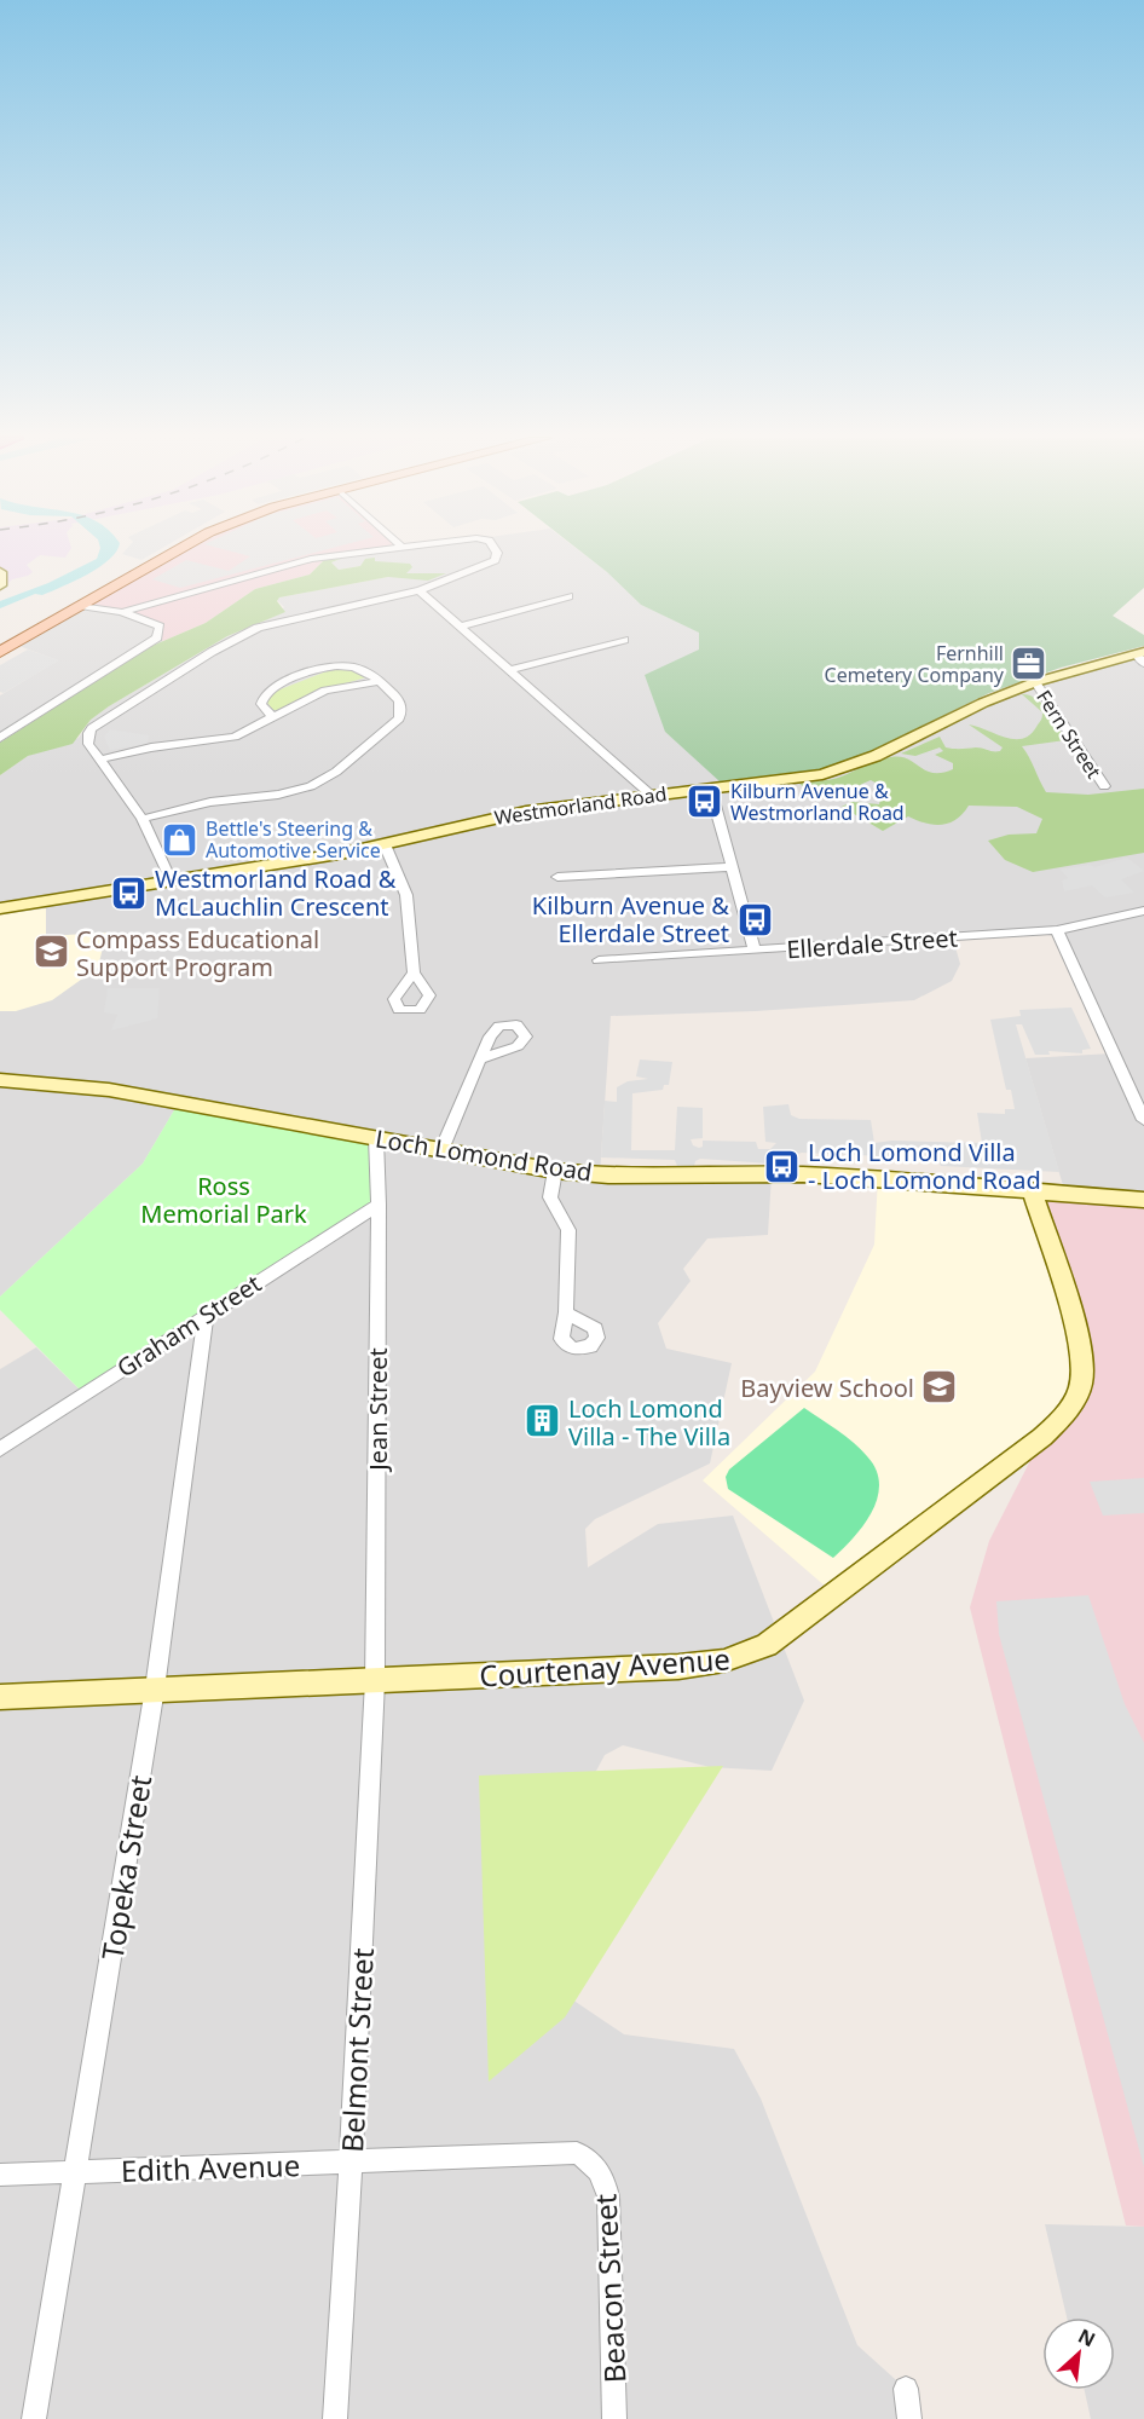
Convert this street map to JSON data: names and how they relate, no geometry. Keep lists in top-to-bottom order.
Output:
{
  "streets": {
    "street": [
      "Fern Street",
      "Westmorland Road",
      "Ellerdale Street",
      "Loch Lomond Road",
      "Graham Street",
      "Jean Street",
      "Courtenay Avenue",
      "Topeka Street",
      "Belmont Street",
      "Edith Avenue",
      "Beacon Street"
    ]
  },
  "crossings": [
    ["Fern Street", "Westmorland Road"],
    ["Loch Lomond Road", "Jean Street"],
    ["Loch Lomond Road", "Courtenay Avenue"],
    ["Graham Street", "Jean Street"],
    ["Graham Street", "Topeka Street"],
    ["Jean Street", "Courtenay Avenue"],
    ["Jean Street", "Belmont Street"],
    ["Courtenay Avenue", "Topeka Street"],
    ["Courtenay Avenue", "Belmont Street"],
    ["Topeka Street", "Edith Avenue"],
    ["Belmont Street", "Edith Avenue"],
    ["Edith Avenue", "Beacon Street"]
  ],
  "parks": ["Ross Memorial Park"],
  "places": {
    "office": ["Fernhill Cemetery Company"],
    "bus stop": [
      "Kilburn Avenue & Westmorland Road",
      "Westmorland Road & McLauchlin Crescent",
      "Kilburn Avenue & Ellerdale Street",
      "Loch Lomond Villa - Loch Lomond Road"
    ],
    "shop": ["Bettle's Steering & Automotive Service"],
    "school or university": ["Compass Educational Support Program", "Bayview School"],
    "building": ["Loch Lomond Villa - The Villa"]
  },
  "north": "top right"
}
